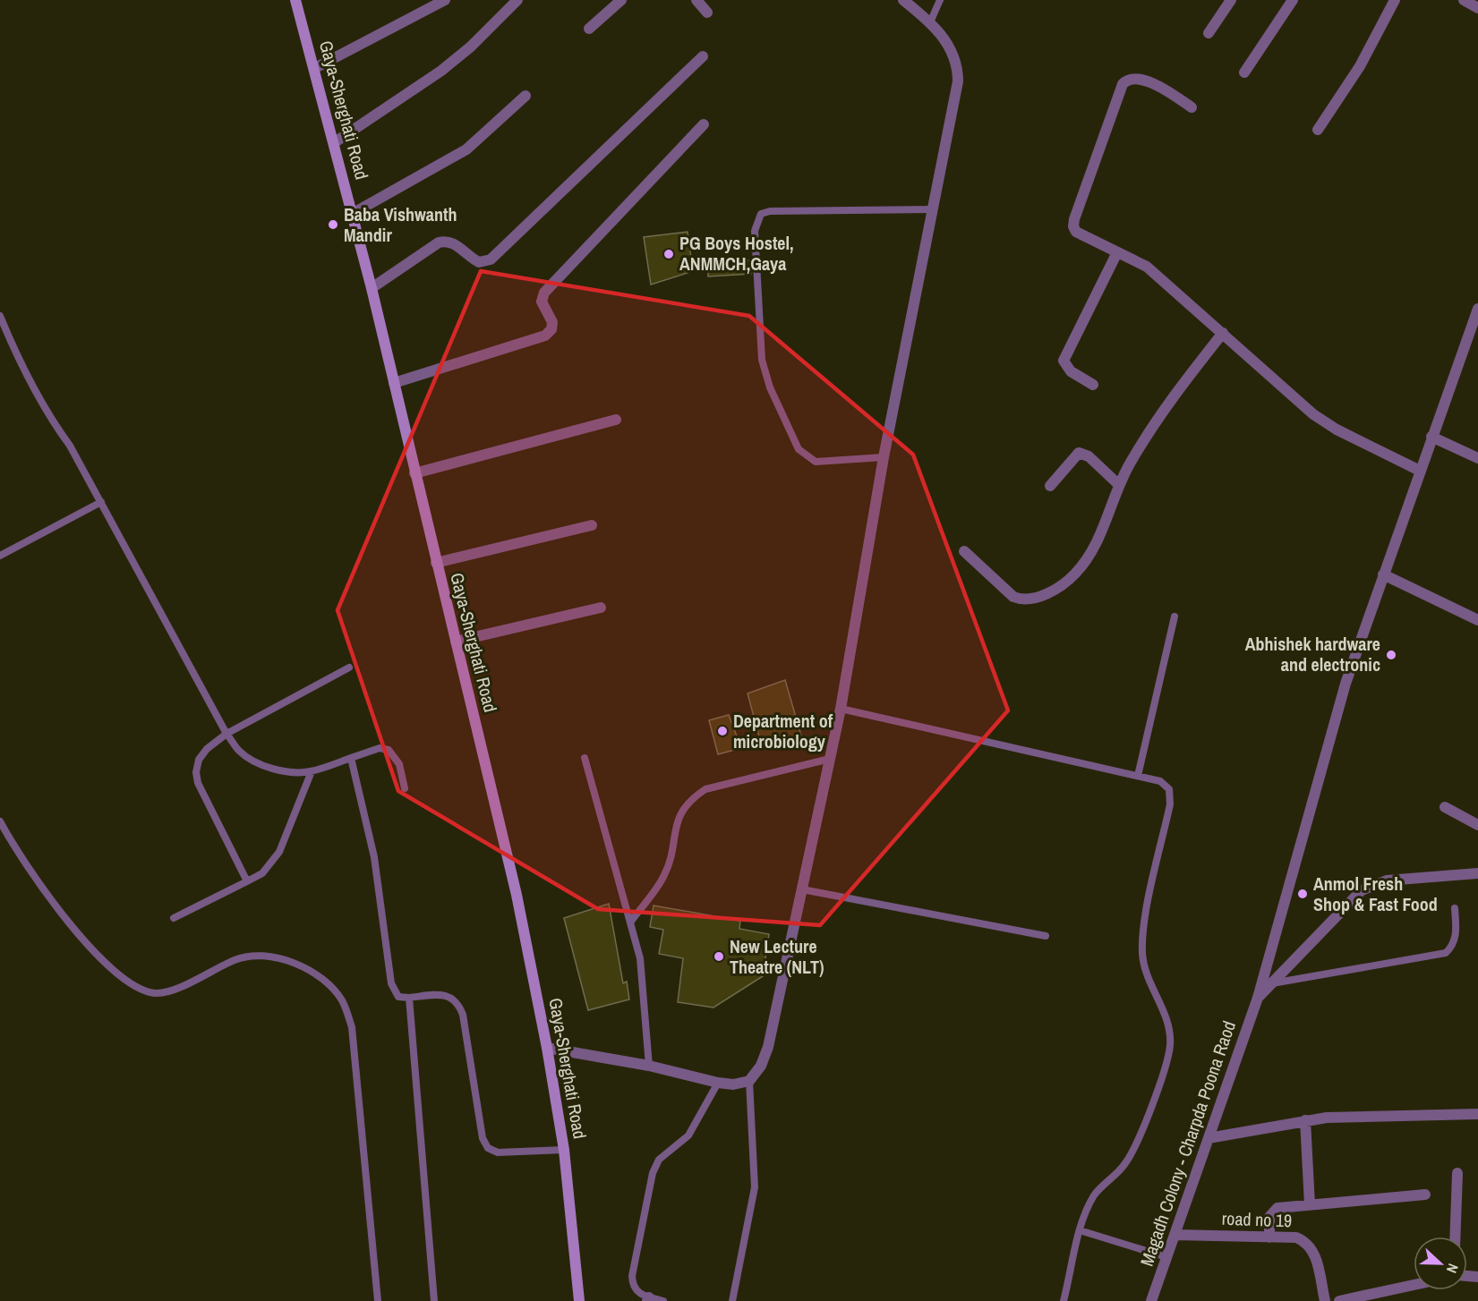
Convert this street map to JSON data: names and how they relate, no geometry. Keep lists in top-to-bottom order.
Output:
{
  "streets": {
    "main road": ["Gaya-Sherghati Road"],
    "street": ["Magadh Colony - Charpda Poona Raod", "road no 19"]
  },
  "crossings": [
    ["Magadh Colony - Charpda Poona Raod", "road no 19"]
  ],
  "places": [
    "Baba Vishwanth Mandir",
    "PG Boys Hostel, ANMMCH,Gaya",
    "Abhishek hardware and electronic",
    "Department of microbiology",
    "Anmol Fresh Shop & Fast Food",
    "New Lecture Theatre (NLT)"
  ],
  "north": "right"
}
